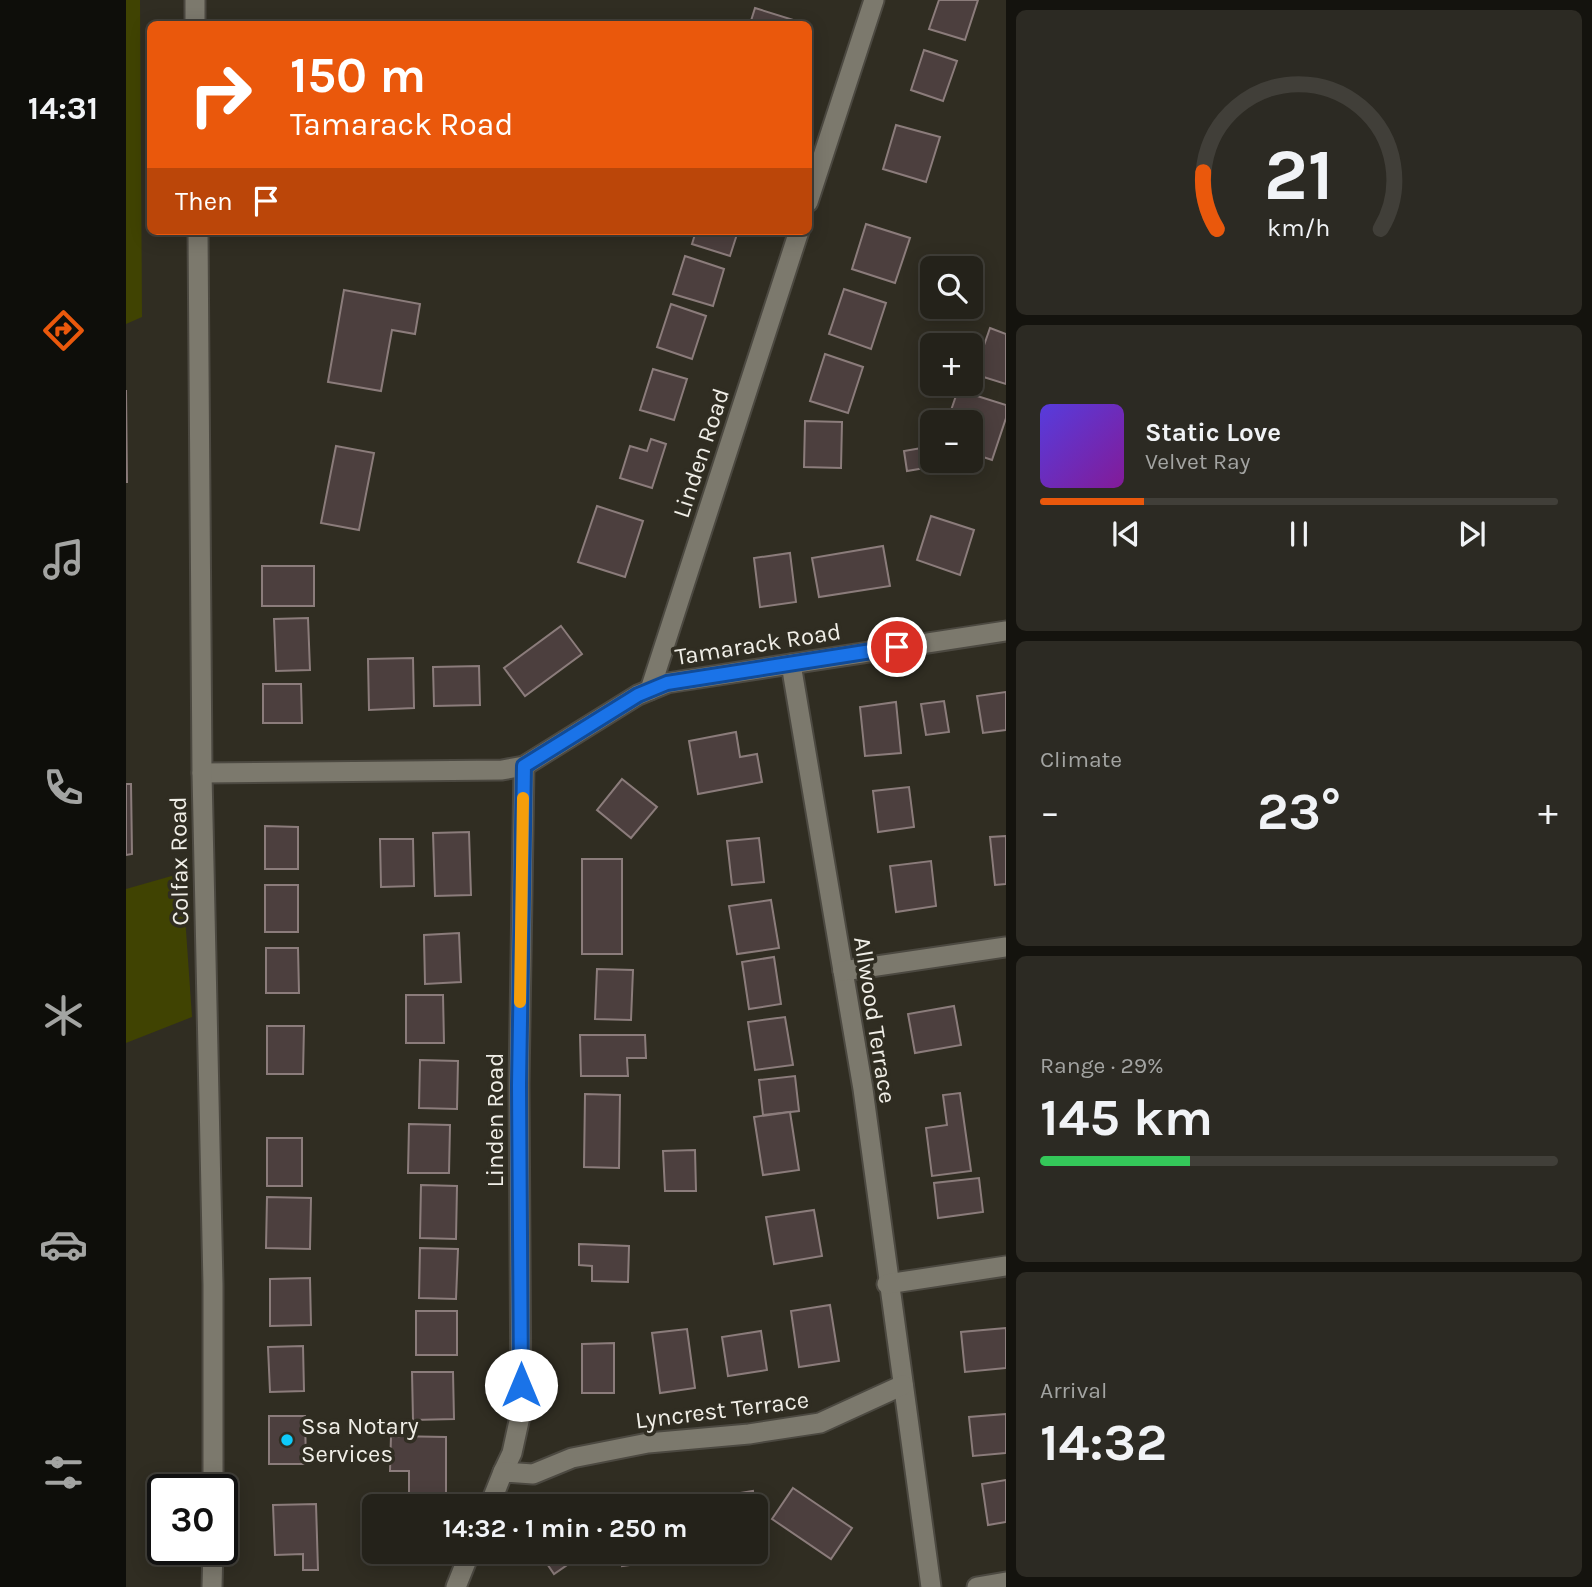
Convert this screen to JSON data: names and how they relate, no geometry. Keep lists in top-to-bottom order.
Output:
{
  "streets": {
    "street": [
      "Linden Road",
      "Tamarack Road",
      "Colfax Road",
      "Allwood Terrace",
      "Lyncrest Terrace"
    ]
  },
  "crossings": [
    ["Linden Road", "Tamarack Road"],
    ["Linden Road", "Lyncrest Terrace"],
    ["Tamarack Road", "Colfax Road"],
    ["Tamarack Road", "Allwood Terrace"],
    ["Allwood Terrace", "Lyncrest Terrace"]
  ],
  "places": ["Ssa Notary Services"],
  "page": {
    "tabs": "14:31",
    "turn": ["150 m", "Tamarack Road"],
    "then": "Then",
    "map_buttons": ["+", "−"],
    "song": ["Static Love", "Velvet Ray"],
    "tile": [
      "Climate",
      ["Range · 29%", "145 km"],
      ["Arrival", "14:32"]
    ],
    "heat": ["−", "23°", "+"],
    "limit": "30",
    "trip": "14:32 · 1 min · 250 m",
    "gauge": ["21", "km/h"]
  }
}
